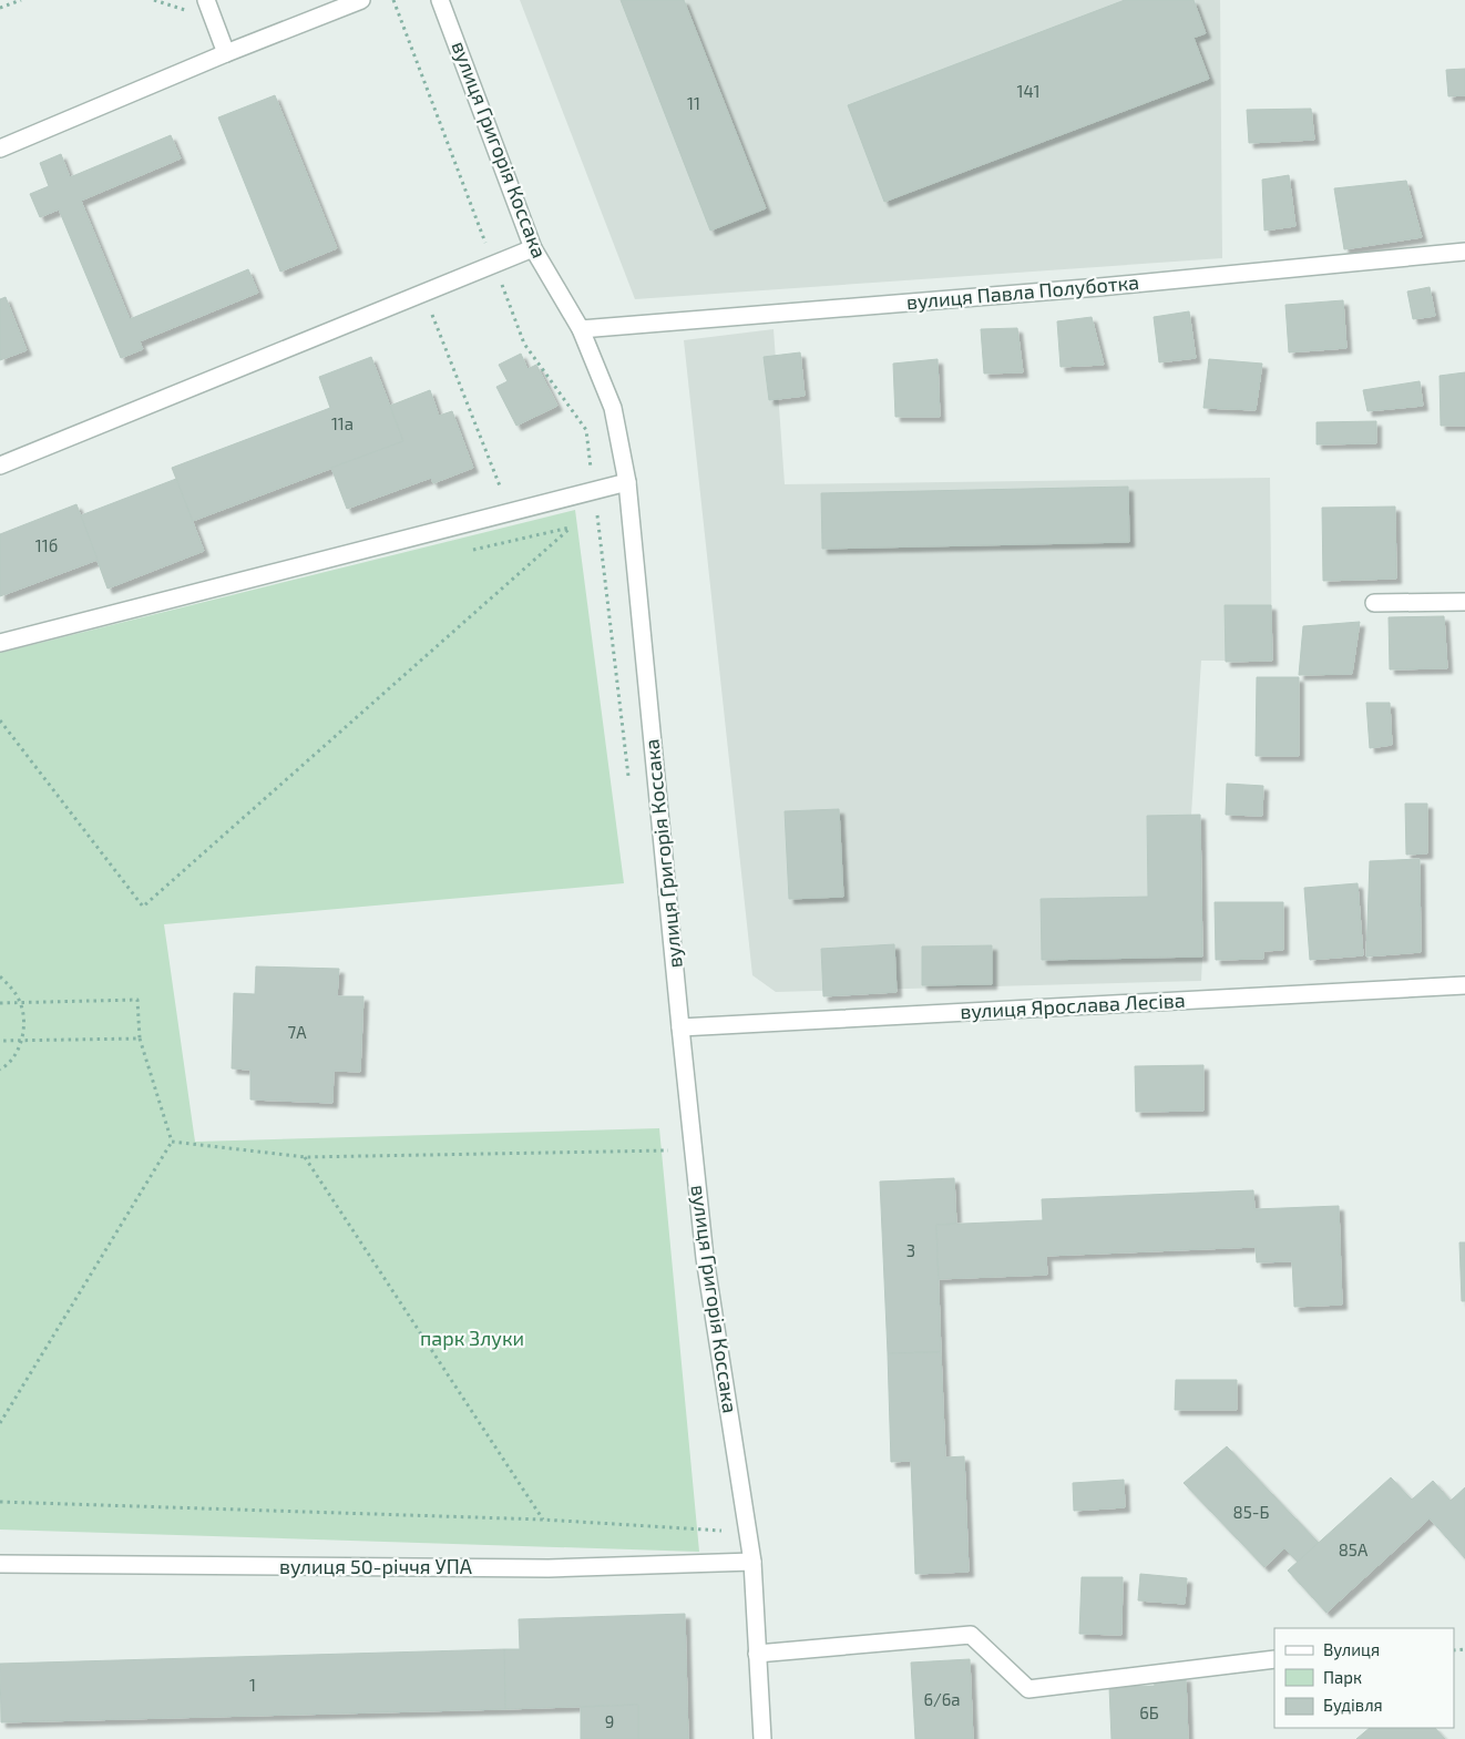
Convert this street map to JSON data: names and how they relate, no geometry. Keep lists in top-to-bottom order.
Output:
{
  "streets": {
    "street": [
      "вулиця Григорія Коссака",
      "вулиця Павла Полуботка",
      "вулиця Ярослава Лесіва",
      "вулиця 50-річчя УПА"
    ]
  },
  "crossings": [
    ["вулиця Григорія Коссака", "вулиця Павла Полуботка"],
    ["вулиця Григорія Коссака", "вулиця Ярослава Лесіва"],
    ["вулиця Григорія Коссака", "вулиця 50-річчя УПА"]
  ],
  "parks": ["парк Злуки"],
  "house_numbers": [
    "141",
    "11",
    "11а",
    "11б",
    "7А",
    "3",
    "85-Б",
    "85А",
    "1",
    "6/6а",
    "6Б",
    "9"
  ],
  "legend": ["Вулиця", "Парк", "Будівля"]
}
